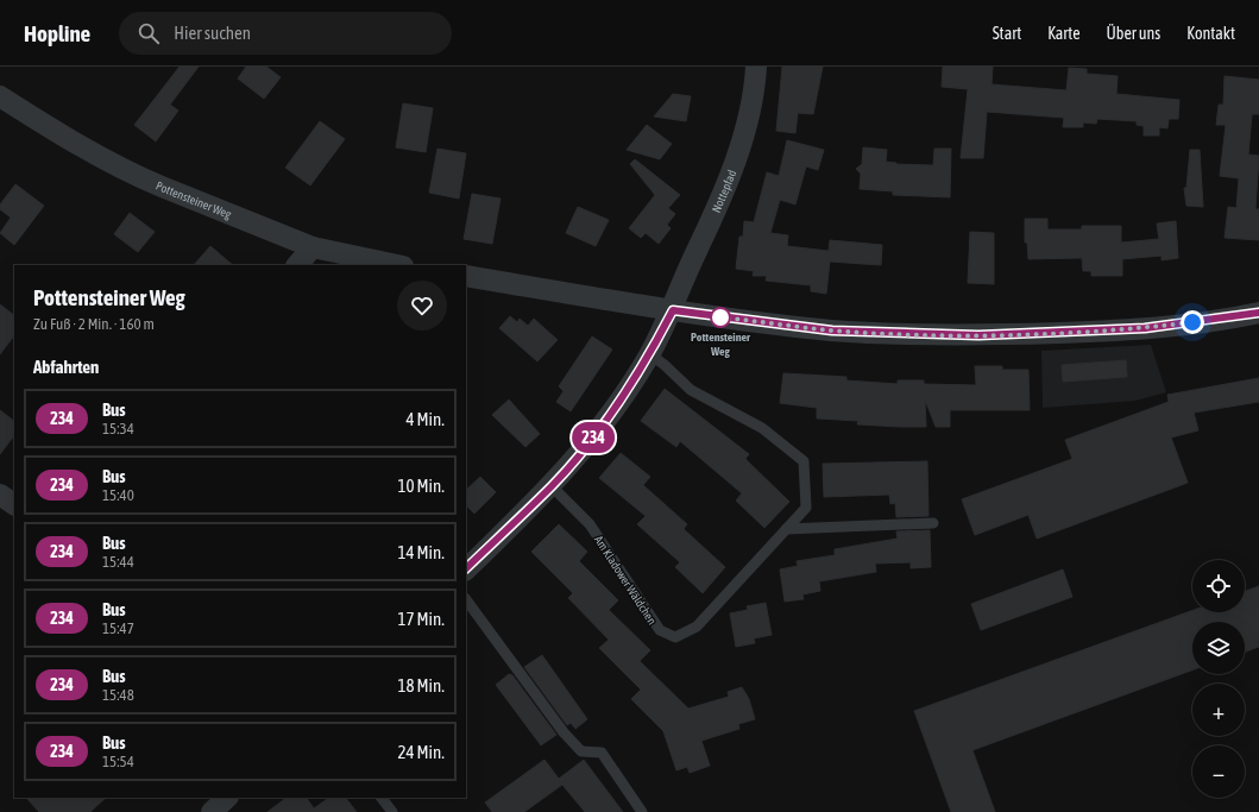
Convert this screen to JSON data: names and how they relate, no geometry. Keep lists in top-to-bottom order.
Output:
{
  "streets": {
    "street": ["Nottepfad", "Pottensteiner Weg"],
    "lane": ["Am Kladower Wäldchen"]
  },
  "crossings": [
    ["Nottepfad", "Am Kladower Wäldchen"]
  ],
  "places": ["Pottensteiner Weg"],
  "lines": ["bus line 234"],
  "page": {
    "header": "Hopline",
    "search": "Hier suchen",
    "nav": [
      "Start",
      "Karte",
      "Über uns",
      "Kontakt"
    ],
    "on_map": "234",
    "heading": [
      ["Pottensteiner Weg", "Zu Fuß · 2 Min. · 160 m"],
      "Abfahrten"
    ],
    "list": [
      {
        "mark": "234",
        "name": "Bus",
        "note": "15:34",
        "value": "4 Min."
      },
      {
        "mark": "234",
        "name": "Bus",
        "note": "15:40",
        "value": "10 Min."
      },
      {
        "mark": "234",
        "name": "Bus",
        "note": "15:44",
        "value": "14 Min."
      },
      {
        "mark": "234",
        "name": "Bus",
        "note": "15:47",
        "value": "17 Min."
      },
      {
        "mark": "234",
        "name": "Bus",
        "note": "15:48",
        "value": "18 Min."
      },
      {
        "mark": "234",
        "name": "Bus",
        "note": "15:54",
        "value": "24 Min."
      }
    ],
    "map_buttons": ["+", "−"]
  }
}
